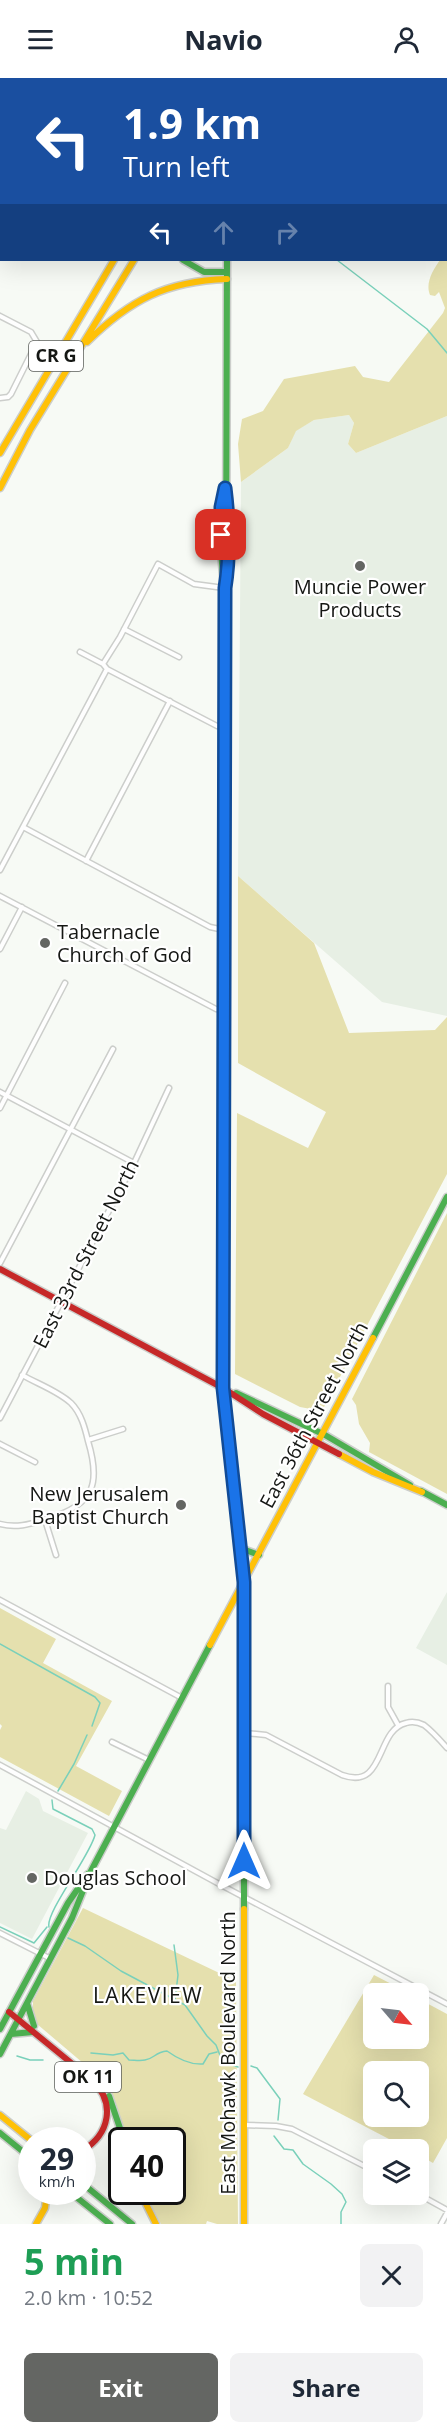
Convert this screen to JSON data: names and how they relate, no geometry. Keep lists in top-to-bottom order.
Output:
{
  "streets": {
    "main road": [
      "CR G",
      "East 36th Street North",
      "East Mohawk Boulevard North",
      "OK 11"
    ],
    "street": ["East 33rd Street North"]
  },
  "crossings": [
    ["East 36th Street North", "East Mohawk Boulevard North"],
    ["East 36th Street North", "OK 11"]
  ],
  "districts": ["LAKEVIEW"],
  "places": [
    "Muncie Power Products",
    "Tabernacle Church of God",
    "New Jerusalem Baptist Church",
    "Douglas School"
  ],
  "north": "bottom right",
  "page": {
    "header": "Navio",
    "turn": ["1.9 km", "Turn left"],
    "speed": "29 km/h",
    "limit": "40",
    "heading": ["5 min", "2.0 km · 10:52"],
    "buttons": ["Exit", "Share"]
  }
}
